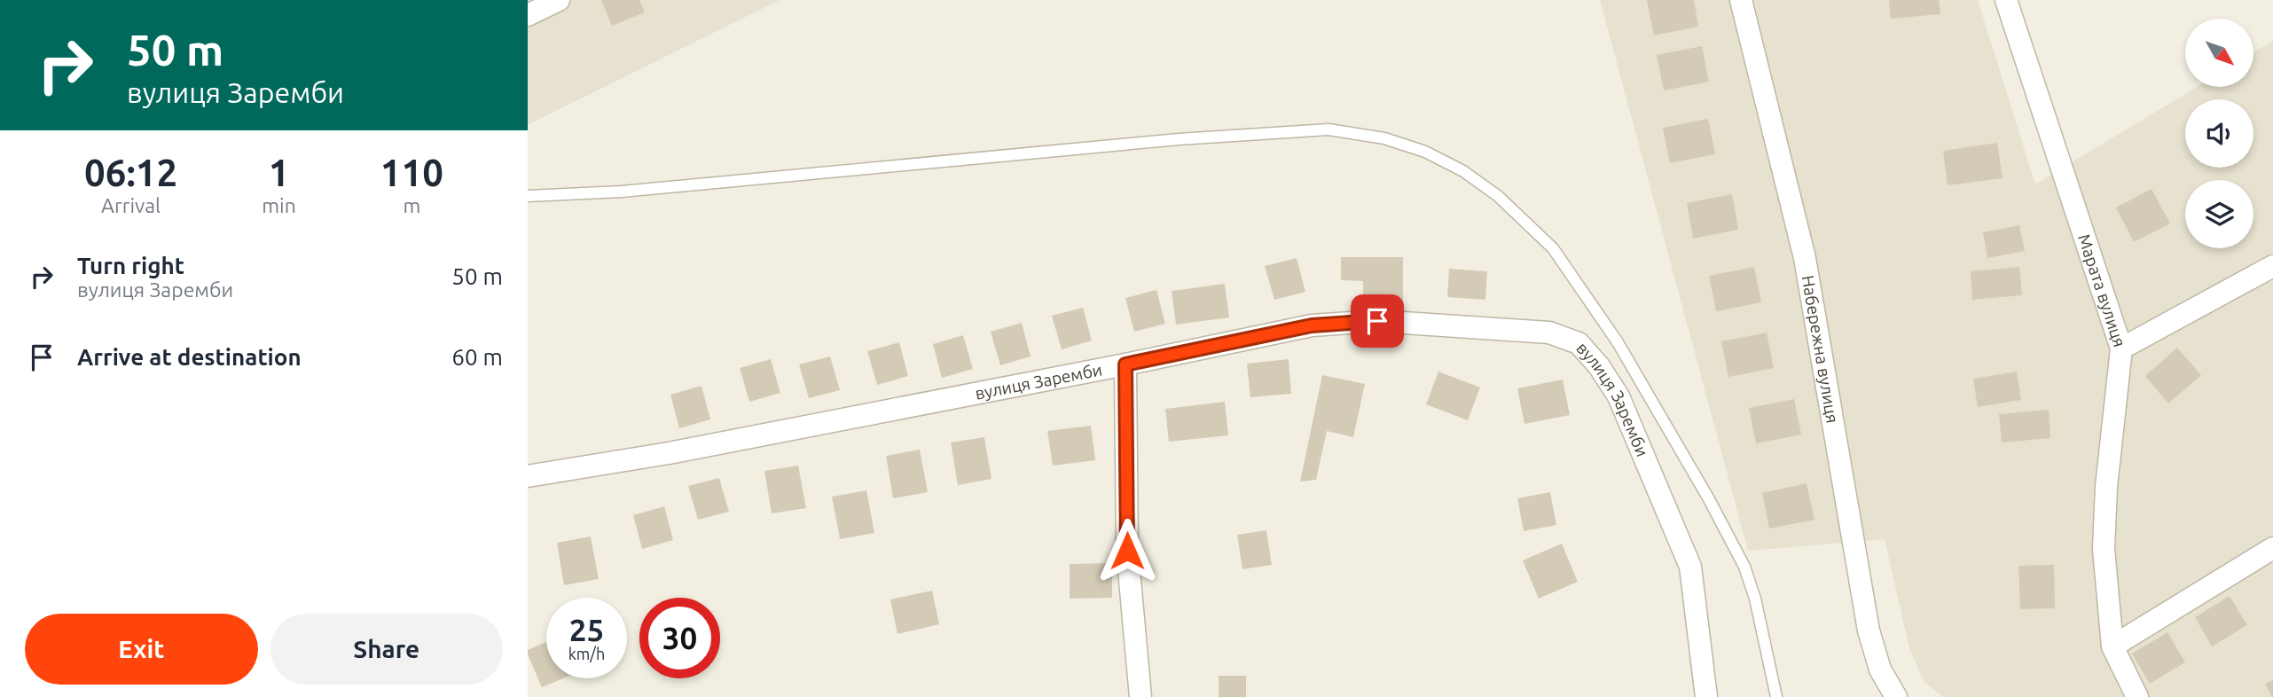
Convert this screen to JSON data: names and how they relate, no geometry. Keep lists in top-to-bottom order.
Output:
{
  "streets": {
    "street": ["Марата вулиця", "Набережна вулиця", "вулиця Заремби"]
  },
  "north": "bottom right",
  "page": {
    "turn": ["50 m", "вулиця Заремби"],
    "eta": [
      "06:12",
      "Arrival",
      "1",
      "min",
      "110",
      "m"
    ],
    "list": [
      {
        "name": "Turn right",
        "note": "вулиця Заремби",
        "value": "50 m"
      },
      {
        "name": "Arrive at destination",
        "value": "60 m"
      }
    ],
    "speed": "25 km/h",
    "limit": "30",
    "buttons": ["Exit", "Share"]
  }
}
